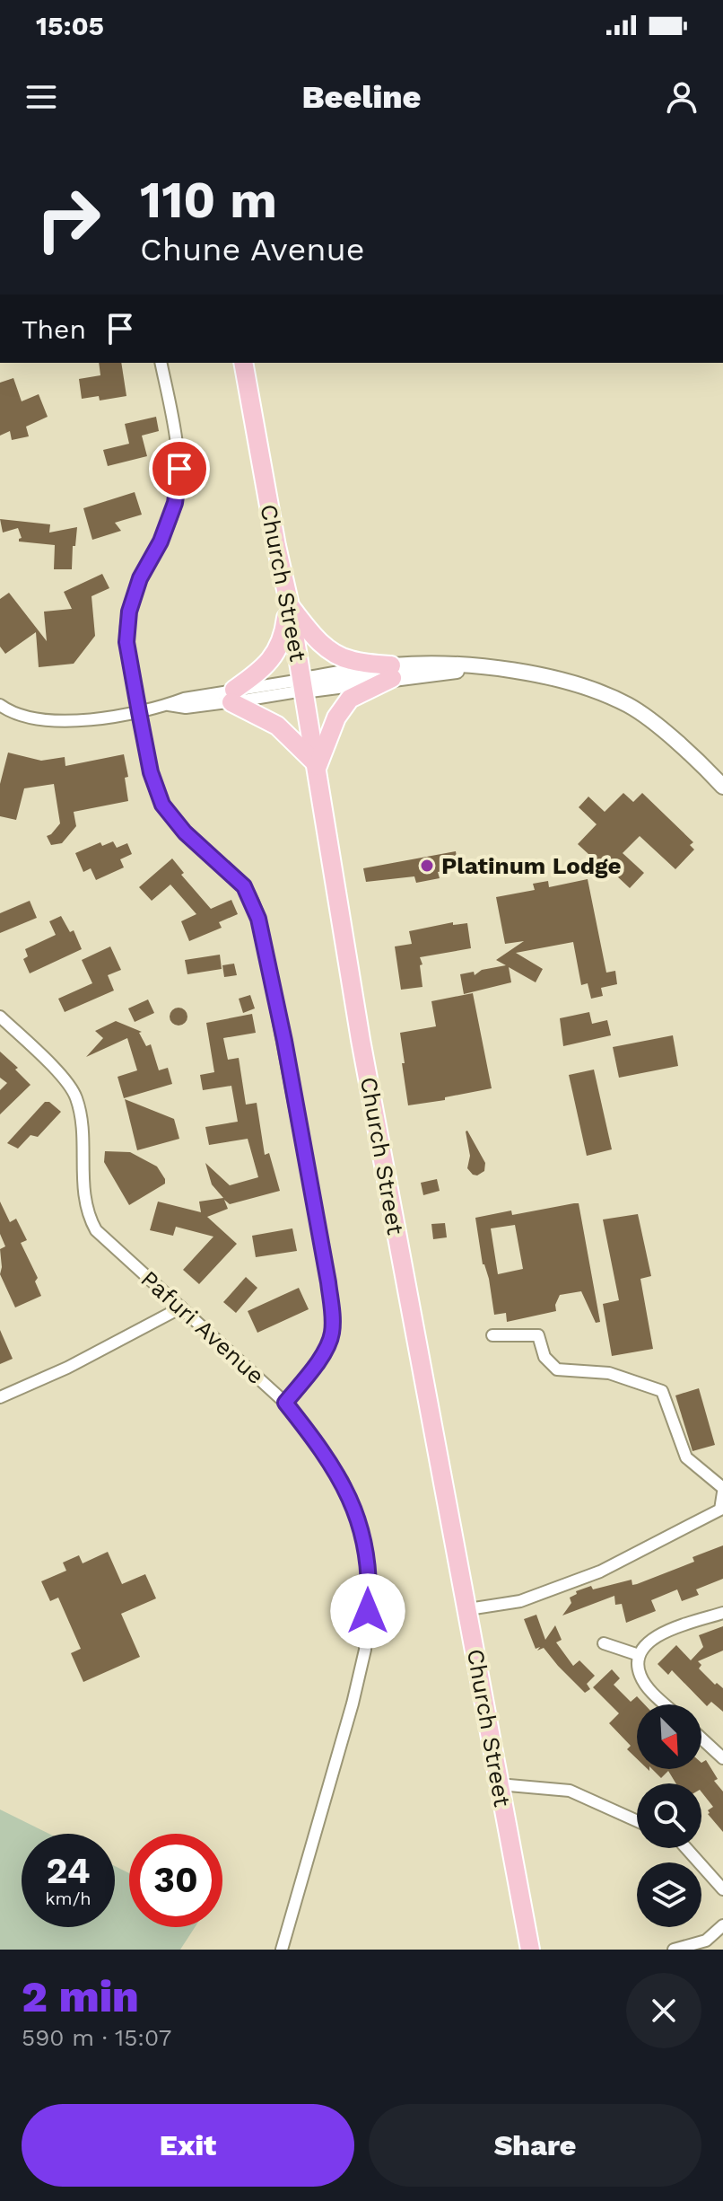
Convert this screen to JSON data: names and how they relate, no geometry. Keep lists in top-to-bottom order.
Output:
{
  "streets": {
    "main road": ["Church Street"],
    "street": ["Pafuri Avenue"]
  },
  "places": ["Platinum Lodge"],
  "north": "bottom right",
  "page": {
    "status": "15:05",
    "header": "Beeline",
    "turn": ["110 m", "Chune Avenue"],
    "then": "Then",
    "speed": "24 km/h",
    "limit": "30",
    "heading": ["2 min", "590 m · 15:07"],
    "buttons": ["Exit", "Share"]
  }
}
